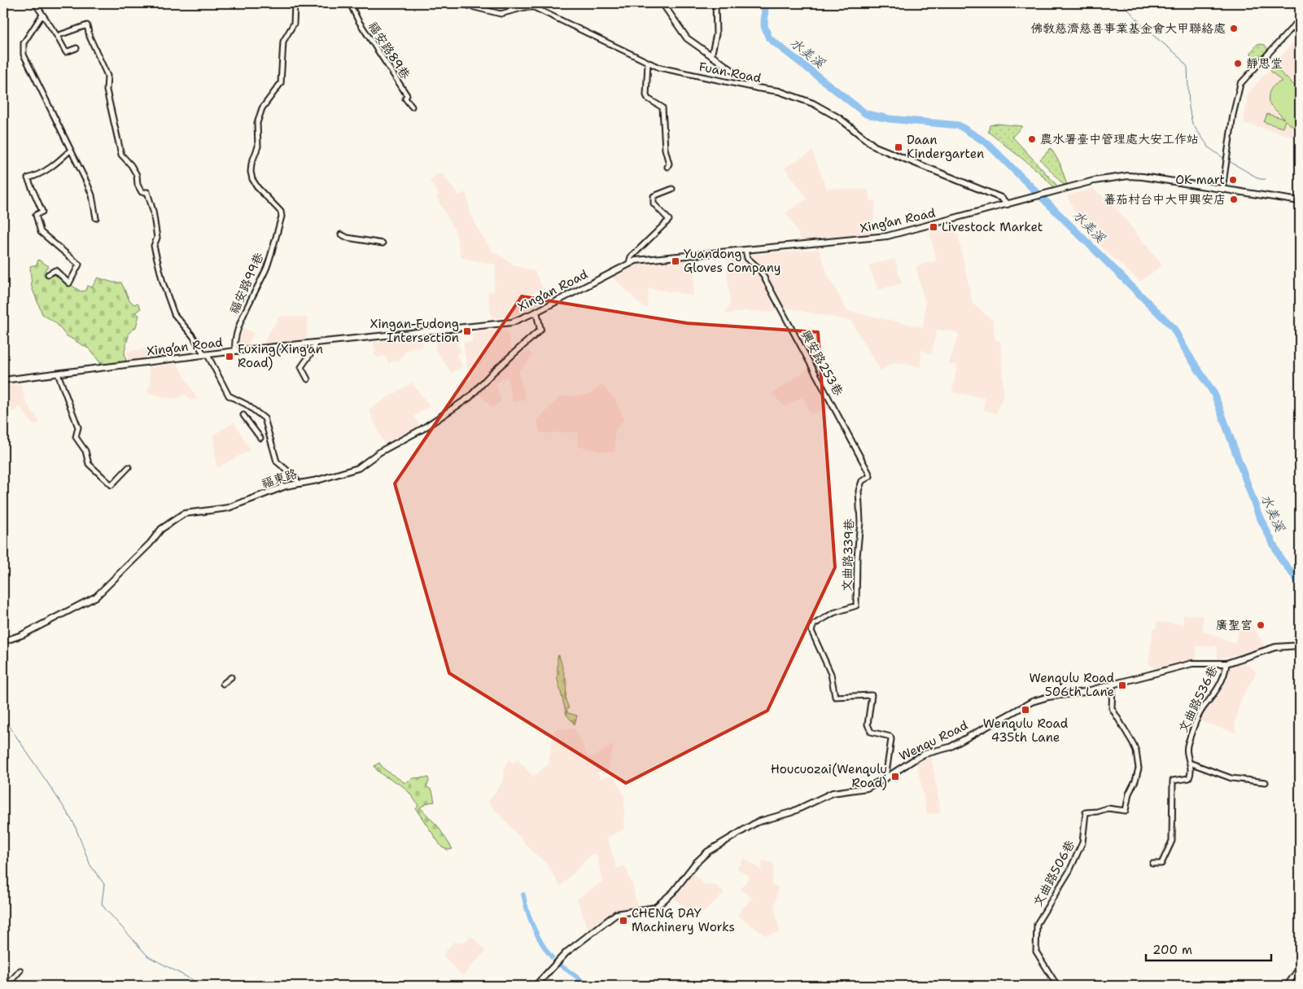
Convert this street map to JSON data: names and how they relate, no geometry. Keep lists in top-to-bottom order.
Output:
{
  "streets": {
    "street": [
      "福安路89巷",
      "Fuan Road",
      "Xing’an Road",
      "福安路99巷",
      "興安路253巷",
      "福東路",
      "文曲路339巷",
      "文曲路536巷",
      "Wenqu Road",
      "文曲路506巷"
    ]
  },
  "crossings": [
    ["Fuan Road", "Xing’an Road"],
    ["Xing’an Road", "福安路99巷"],
    ["Xing’an Road", "興安路253巷"],
    ["Xing’an Road", "福東路"],
    ["興安路253巷", "文曲路339巷"],
    ["文曲路339巷", "Wenqu Road"],
    ["文曲路536巷", "Wenqu Road"],
    ["Wenqu Road", "文曲路506巷"]
  ],
  "water": ["水美溪"],
  "places": {
    "other": [
      "佛教慈濟慈善事業基金會大甲聯絡處",
      "靜思堂",
      "農水署臺中管理處大安工作站",
      "OK mart",
      "蕃茄村台中大甲興安店",
      "廣聖宮"
    ],
    "transit": [
      "Daan Kindergarten",
      "Livestock Market",
      "Yuandong Gloves Company",
      "Xingan-Fudong Intersection",
      "Fuxing(Xing'an Road)",
      "Wenqulu Road 506th Lane",
      "Wenqulu Road 435th Lane",
      "Houcuozai(Wenqulu Road)",
      "CHENG DAY Machinery Works"
    ]
  },
  "scale_bar": "200 m"
}
